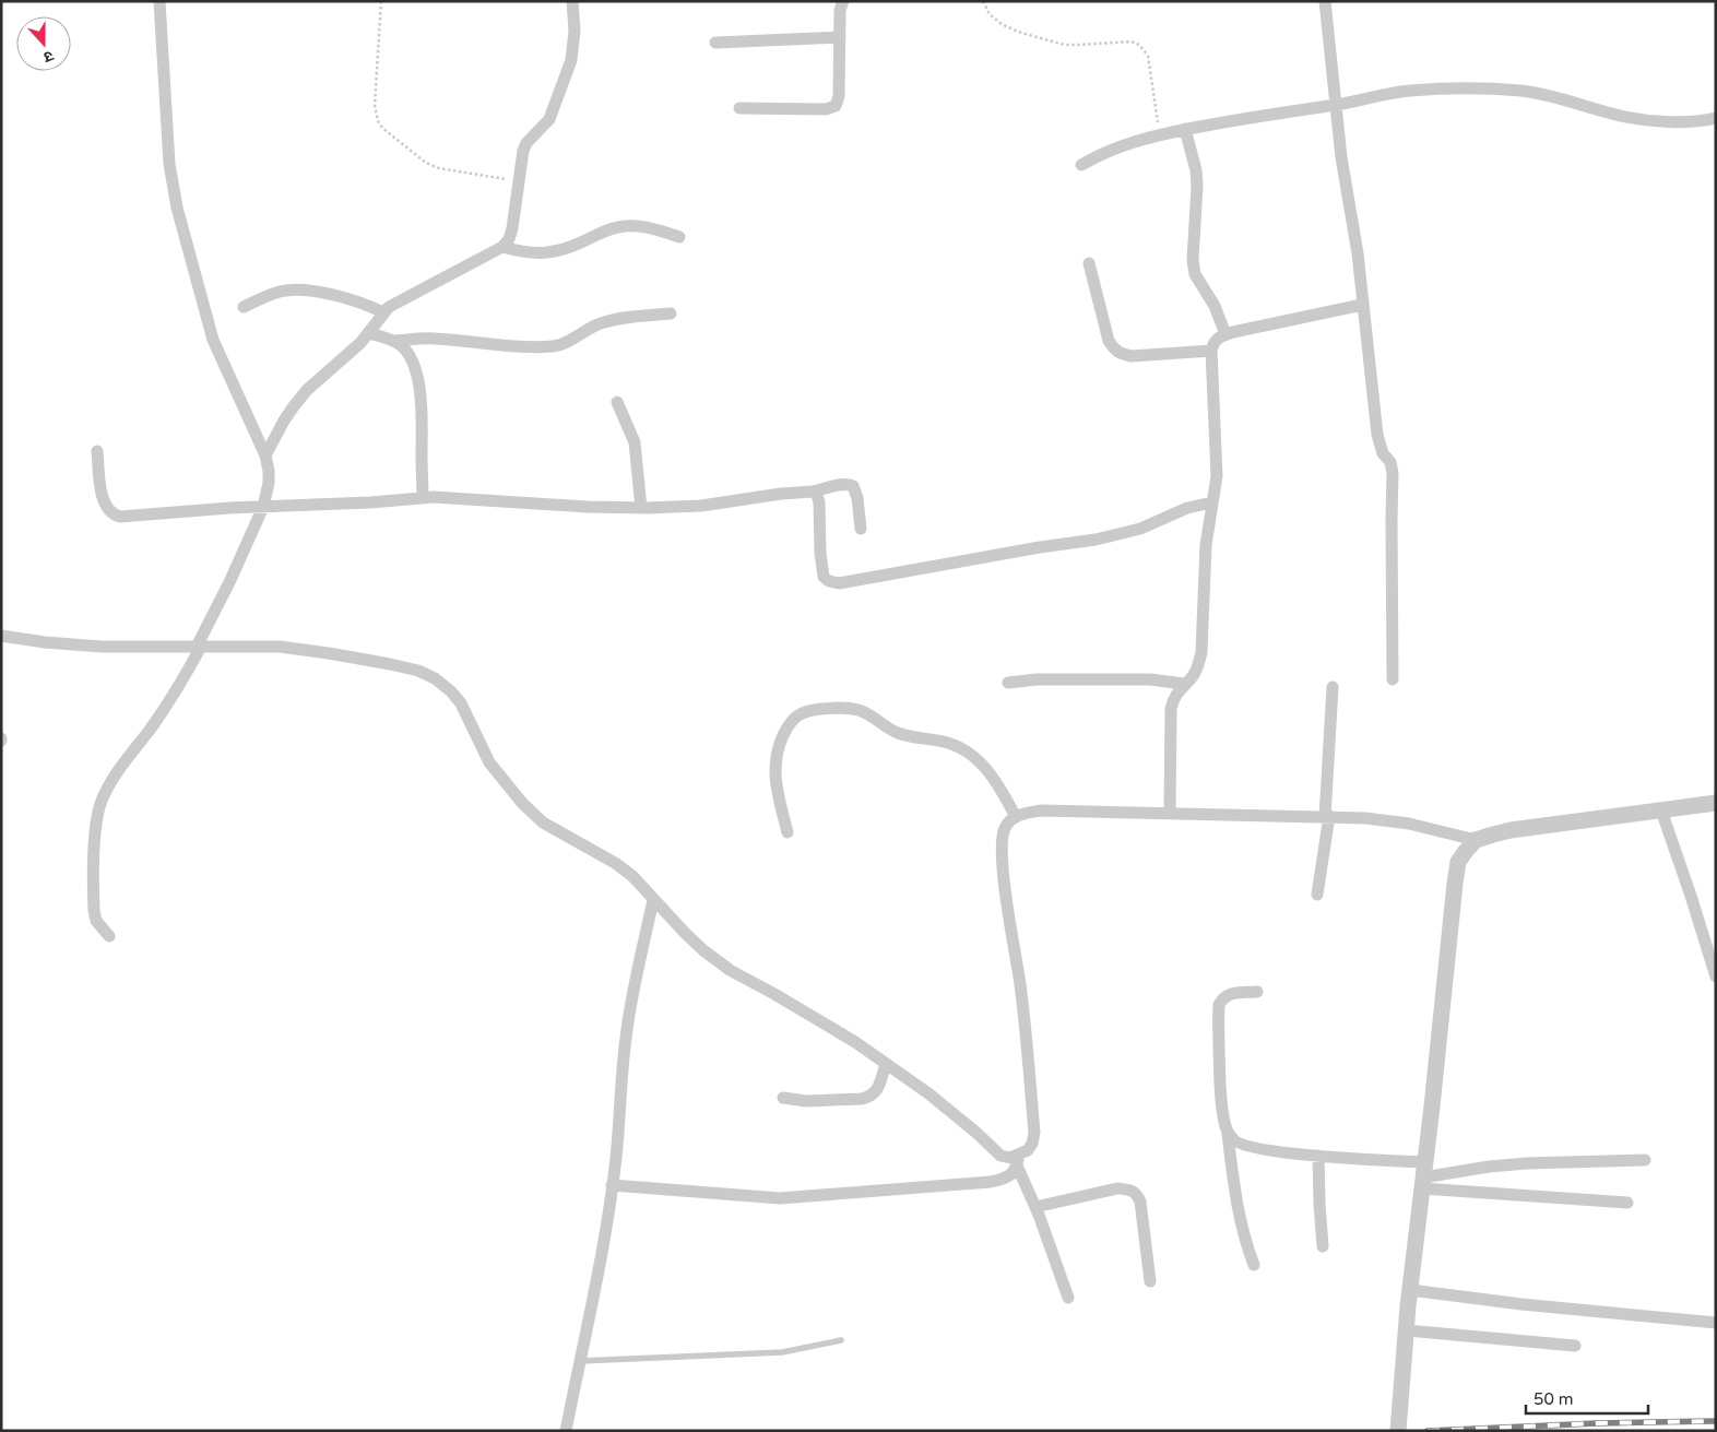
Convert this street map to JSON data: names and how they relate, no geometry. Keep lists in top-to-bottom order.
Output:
{
  "scale_bar": "50 m",
  "north": "bottom"
}
